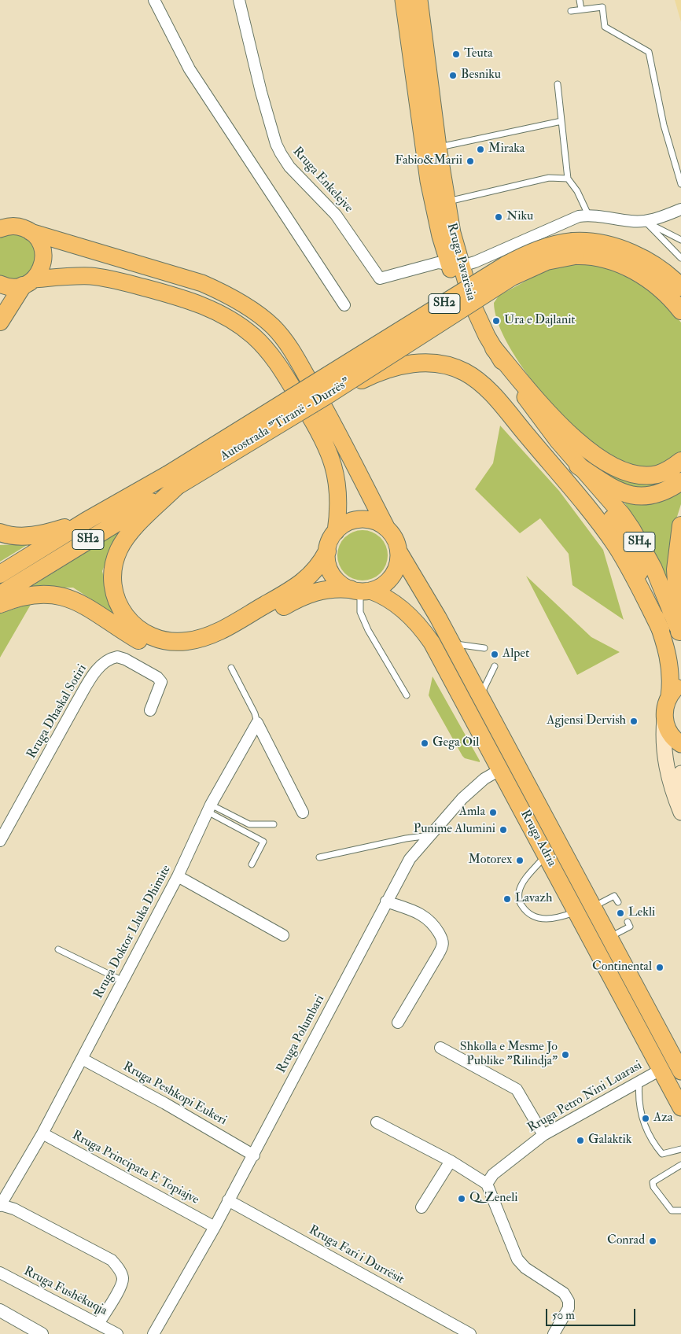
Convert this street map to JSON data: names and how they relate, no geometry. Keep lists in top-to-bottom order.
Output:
{
  "streets": {
    "highway": ["SH2", "Autostrada \"Tiranë - Durrës\""],
    "main road": ["Rruga Pavarësia", "SH4", "Rruga Adria"],
    "street": [
      "Rruga Enkelejve",
      "Rruga Dhaskal Sotiri",
      "Rruga Doktor Lluka Dhimite",
      "Rruga Polumbari",
      "Rruga Peshkopi Eukeri",
      "Rruga Petro Nini Luarasi",
      "Rruga Principata E Topiajve",
      "Rruga Fari i Durrësit",
      "Rruga Fushëkuqja"
    ]
  },
  "crossings": [
    ["Rruga Enkelejve", "Rruga Pavarësia"],
    ["Rruga Pavarësia", "SH4"],
    ["Rruga Adria", "Rruga Polumbari"],
    ["Rruga Adria", "Rruga Petro Nini Luarasi"],
    ["Rruga Doktor Lluka Dhimite", "Rruga Peshkopi Eukeri"],
    ["Rruga Doktor Lluka Dhimite", "Rruga Principata E Topiajve"],
    ["Rruga Polumbari", "Rruga Peshkopi Eukeri"],
    ["Rruga Polumbari", "Rruga Principata E Topiajve"],
    ["Rruga Polumbari", "Rruga Fari i Durrësit"]
  ],
  "places": [
    "Teuta",
    "Besniku",
    "Miraka",
    "Fabio&Marii",
    "Niku",
    "Ura e Dajlanit",
    "Alpet",
    "Agjensi Dervish",
    "Gega Oil",
    "Amla",
    "Punime Alumini",
    "Motorex",
    "Lavazh",
    "Lekli",
    "Continental",
    "Shkolla e Mesme Jo Publike \"Rilindja\"",
    "Aza",
    "Galaktik",
    "Q. Zeneli",
    "Conrad"
  ],
  "scale_bar": "50 m"
}
